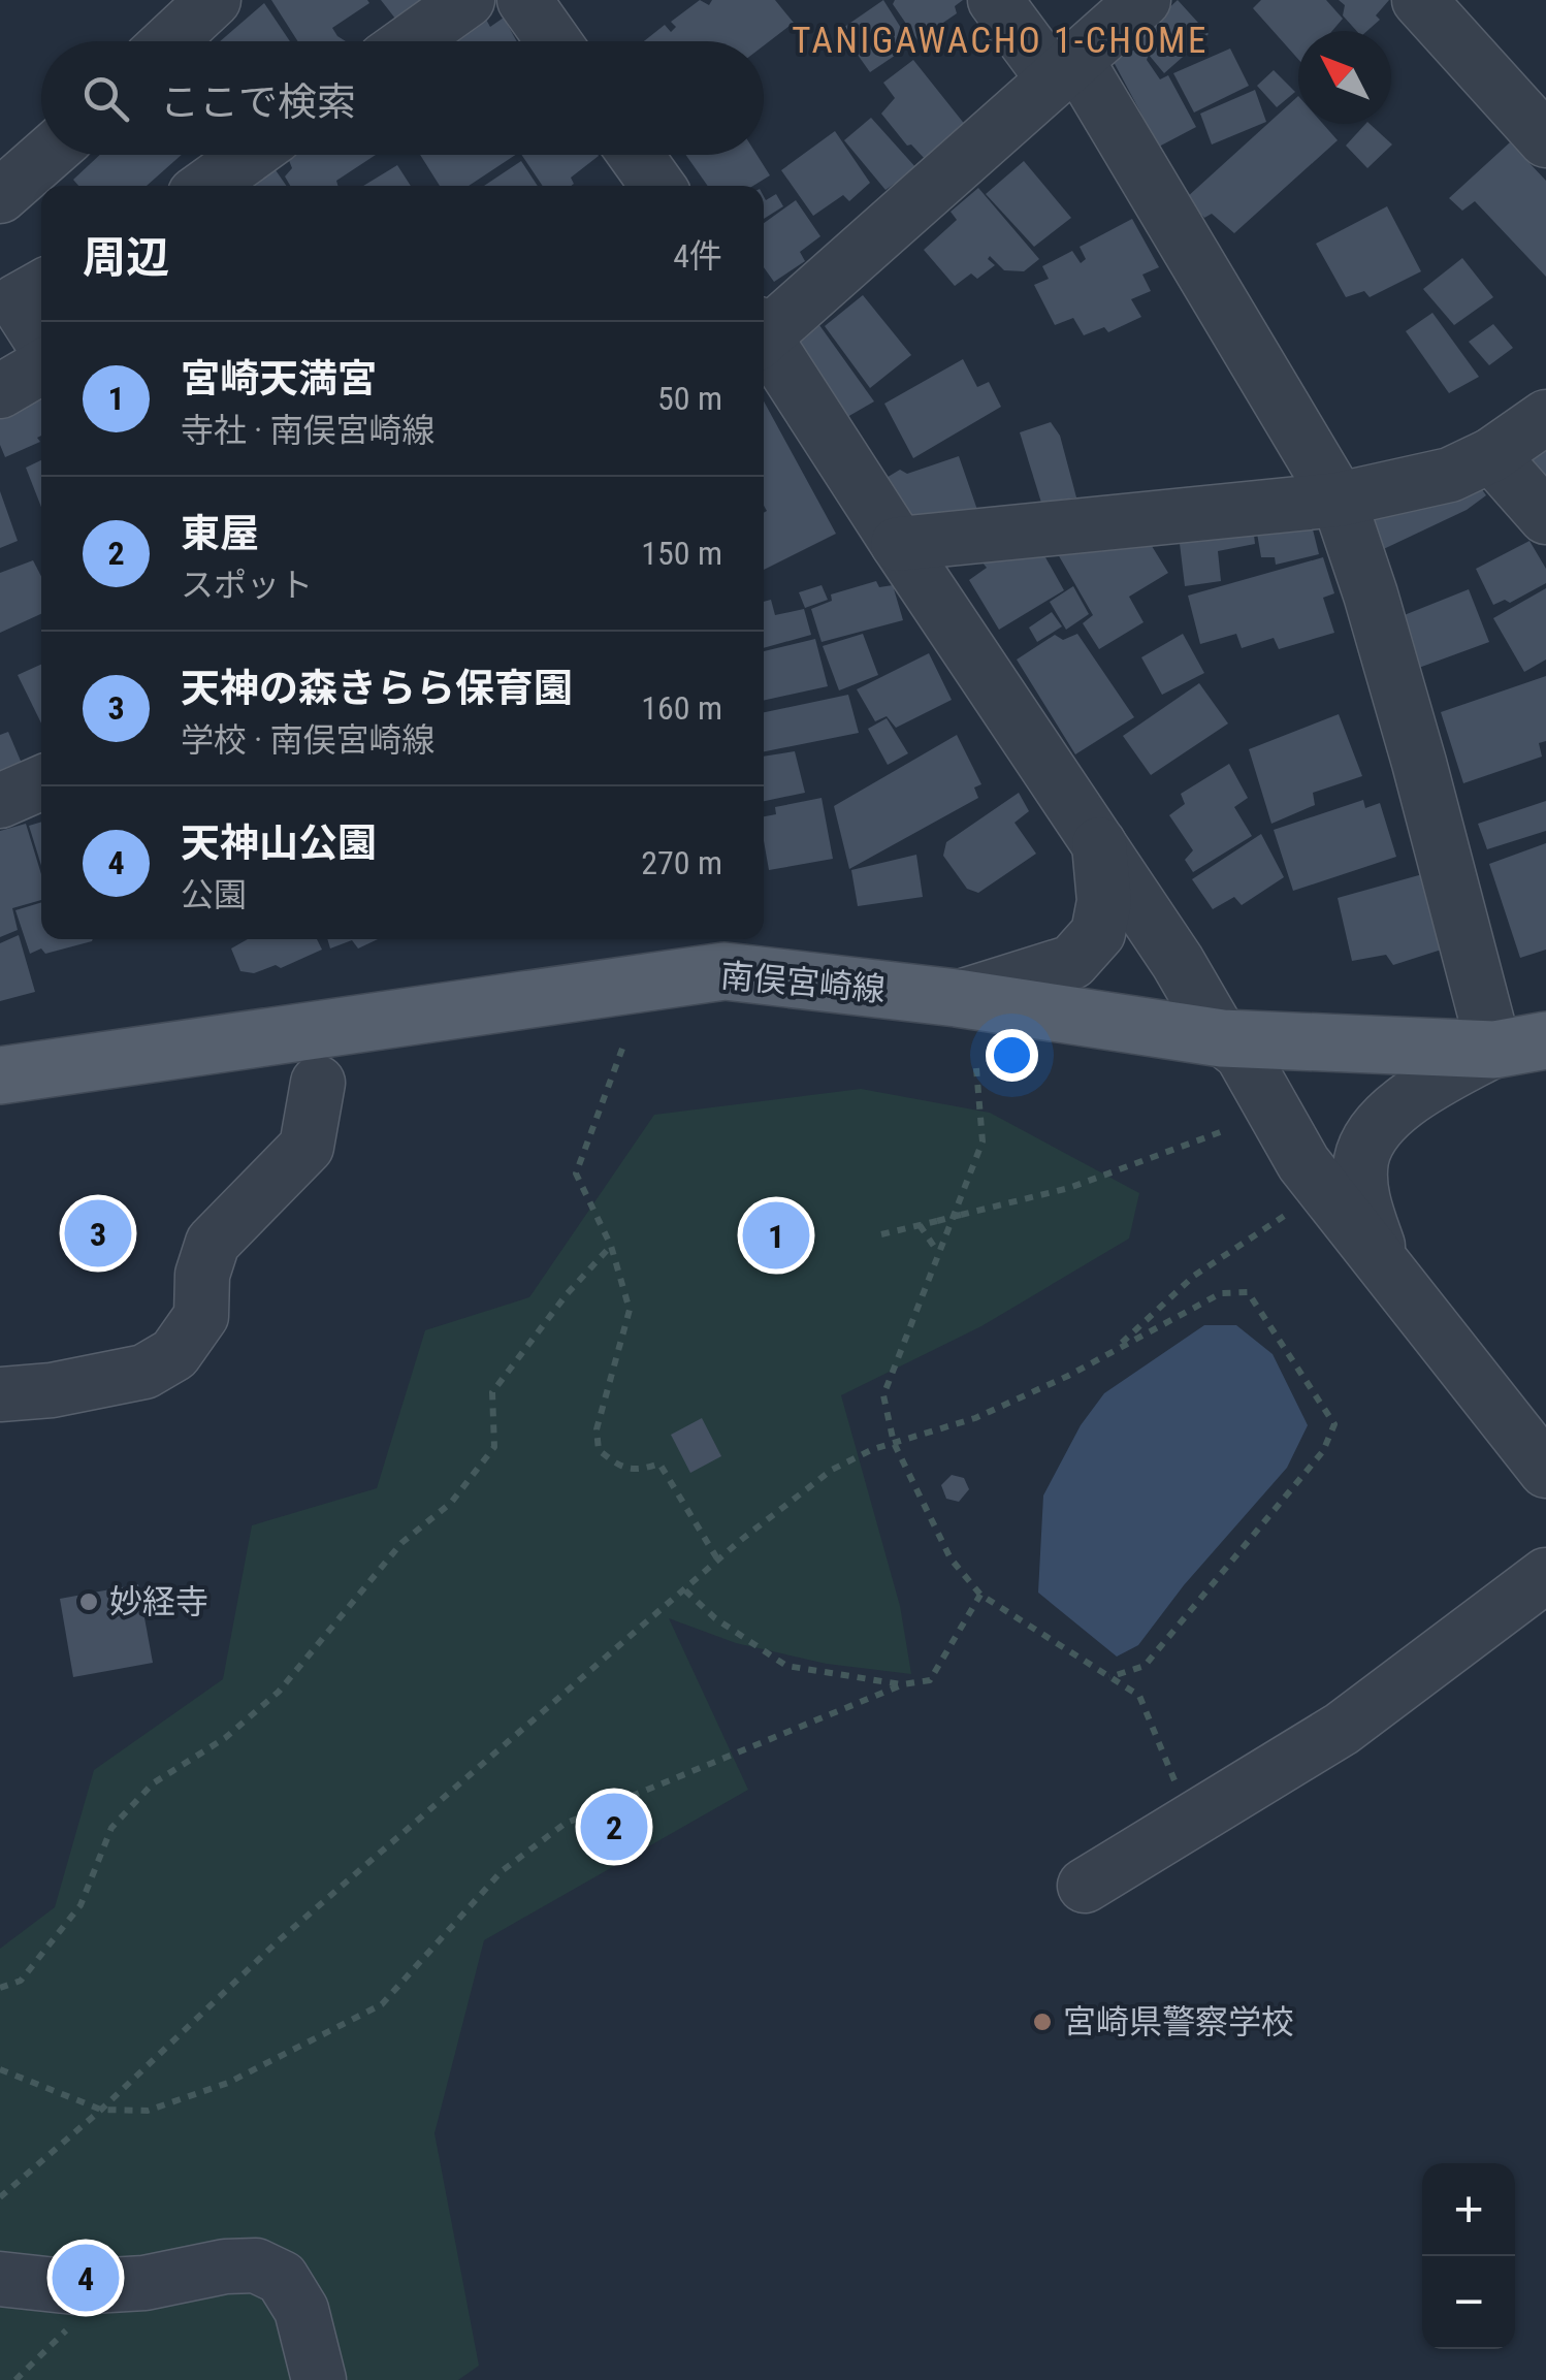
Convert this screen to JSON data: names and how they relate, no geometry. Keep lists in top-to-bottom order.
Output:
{
  "streets": {
    "main road": ["南俣宮崎線"]
  },
  "districts": ["TANIGAWACHO 1-CHOME"],
  "places": ["妙経寺", "宮崎県警察学校"],
  "north": "top left",
  "page": {
    "search": "ここで検索",
    "heading": ["周辺", "4件"],
    "list": [
      {
        "mark": "1",
        "name": "宮崎天満宮",
        "note": "寺社 · 南俣宮崎線",
        "value": "50 m"
      },
      {
        "mark": "2",
        "name": "東屋",
        "note": "スポット",
        "value": "150 m"
      },
      {
        "mark": "3",
        "name": "天神の森きらら保育園",
        "note": "学校 · 南俣宮崎線",
        "value": "160 m"
      },
      {
        "mark": "4",
        "name": "天神山公園",
        "note": "公園",
        "value": "270 m"
      }
    ],
    "pins": [
      "3",
      "1",
      "2",
      "4"
    ],
    "map_buttons": ["+", "−"]
  }
}
